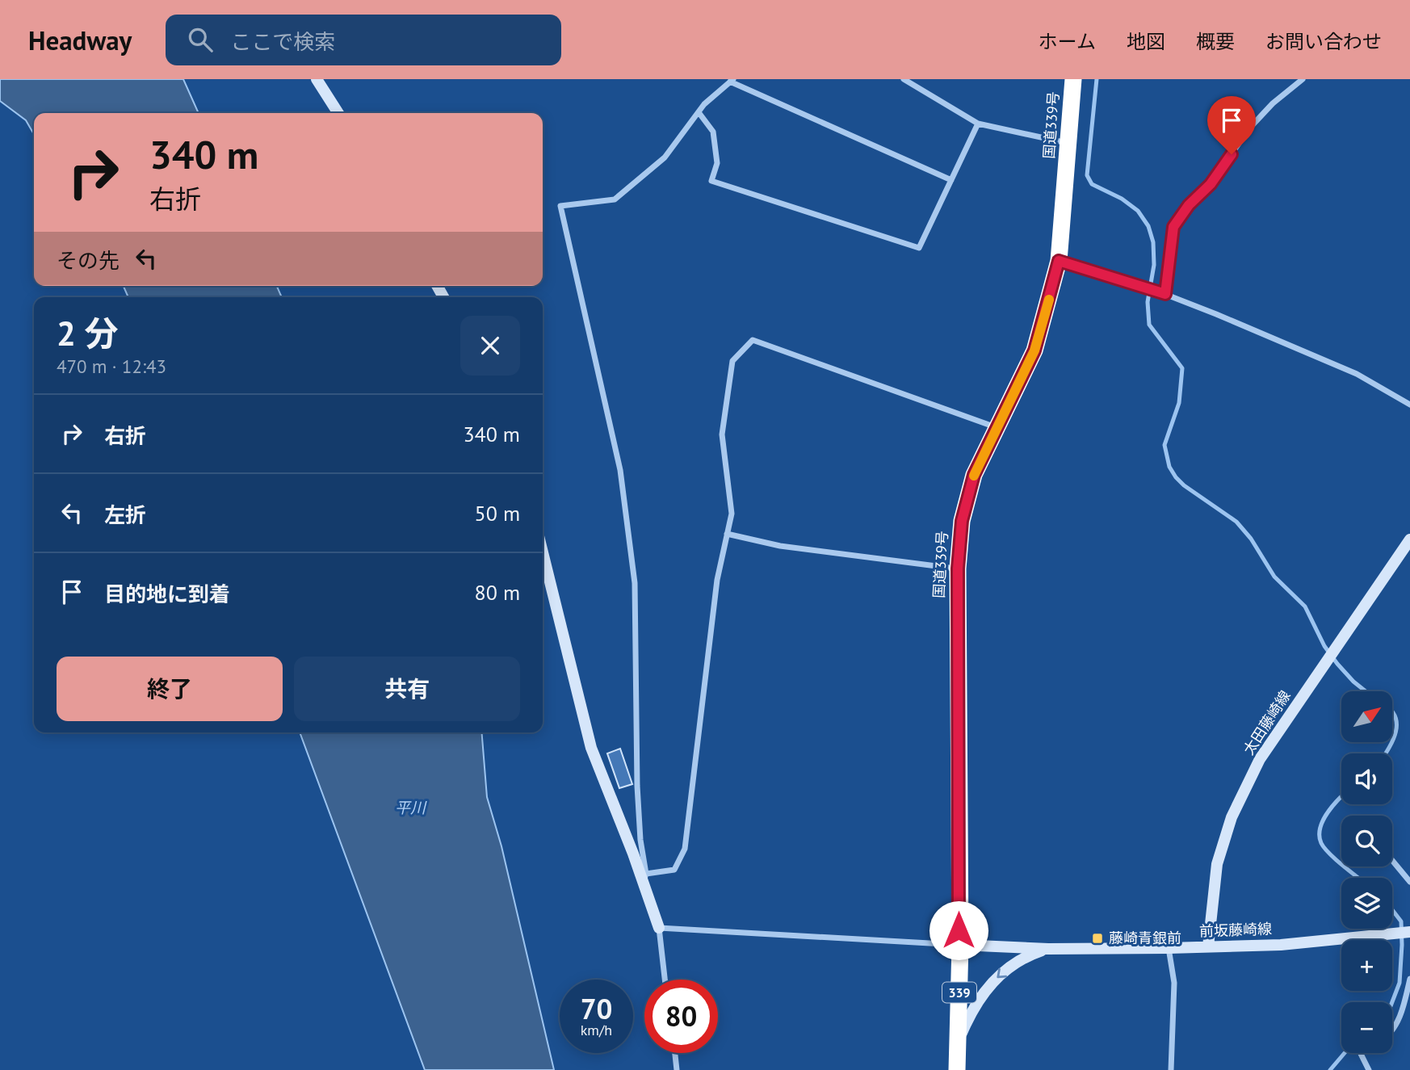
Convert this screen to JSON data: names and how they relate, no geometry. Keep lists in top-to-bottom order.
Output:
{
  "streets": {
    "highway": ["国道339号", "339"],
    "main road": ["太田藤崎線", "前坂藤崎線"]
  },
  "crossings": [
    ["国道339号", "前坂藤崎線"],
    ["太田藤崎線", "前坂藤崎線"]
  ],
  "water": ["平川"],
  "places": {
    "transit": ["藤崎青銀前"]
  },
  "north": "top right",
  "page": {
    "header": "Headway",
    "search": "ここで検索",
    "nav": [
      "ホーム",
      "地図",
      "概要",
      "お問い合わせ"
    ],
    "turn": ["340 m", "右折"],
    "then": "その先",
    "heading": ["2 分", "470 m · 12:43"],
    "list": [
      {
        "name": "右折",
        "value": "340 m"
      },
      {
        "name": "左折",
        "value": "50 m"
      },
      {
        "name": "目的地に到着",
        "value": "80 m"
      }
    ],
    "buttons": ["終了", "共有"],
    "map_buttons": ["+", "−"],
    "speed": "70 km/h",
    "limit": "80"
  }
}
